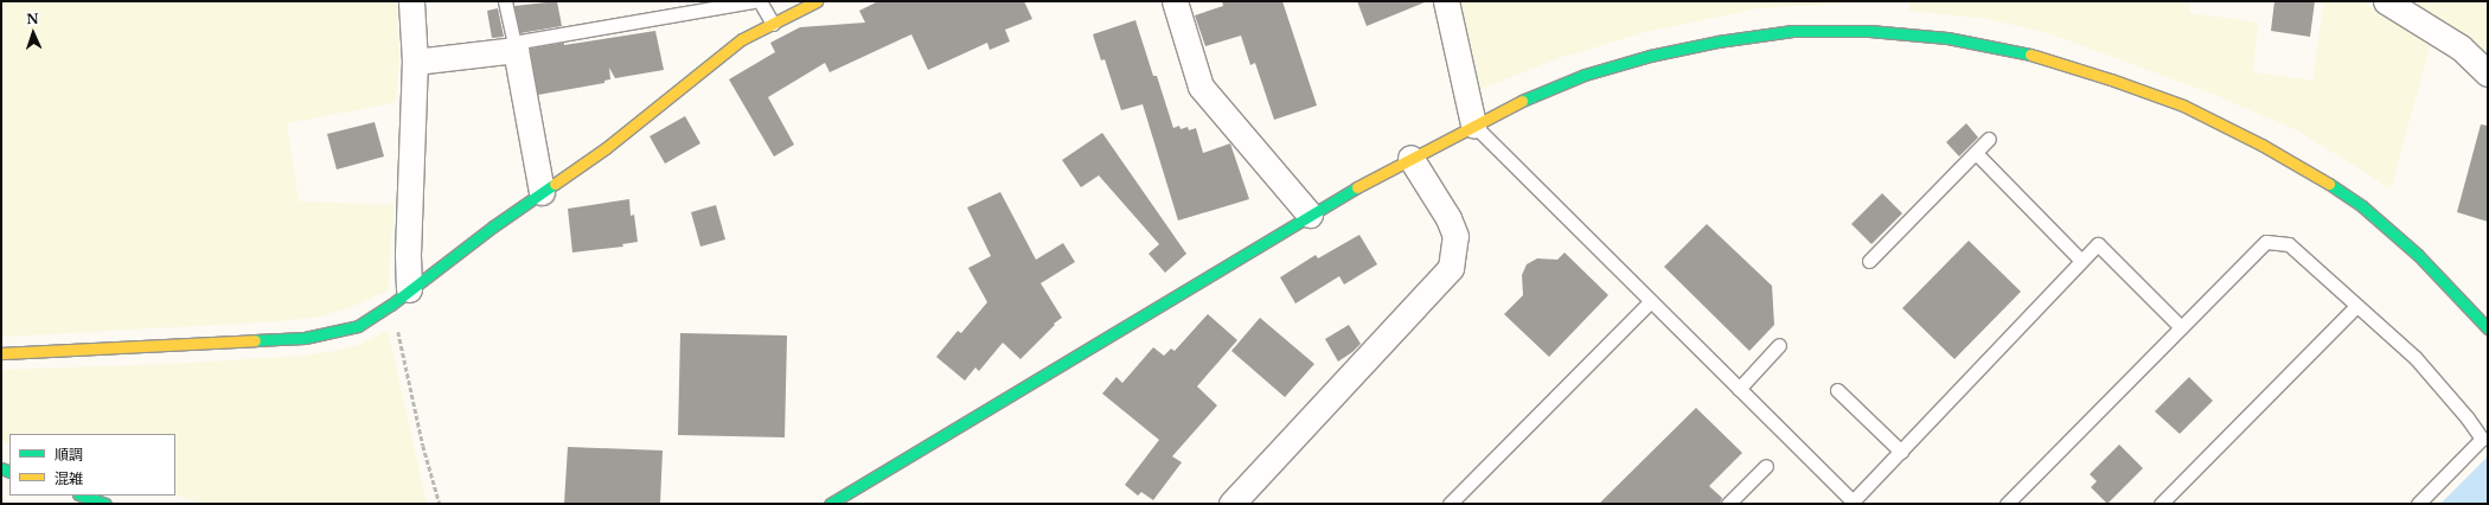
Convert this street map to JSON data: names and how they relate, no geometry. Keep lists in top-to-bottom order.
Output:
{
  "legend": ["順調", "混雑"],
  "north": "top"
}
